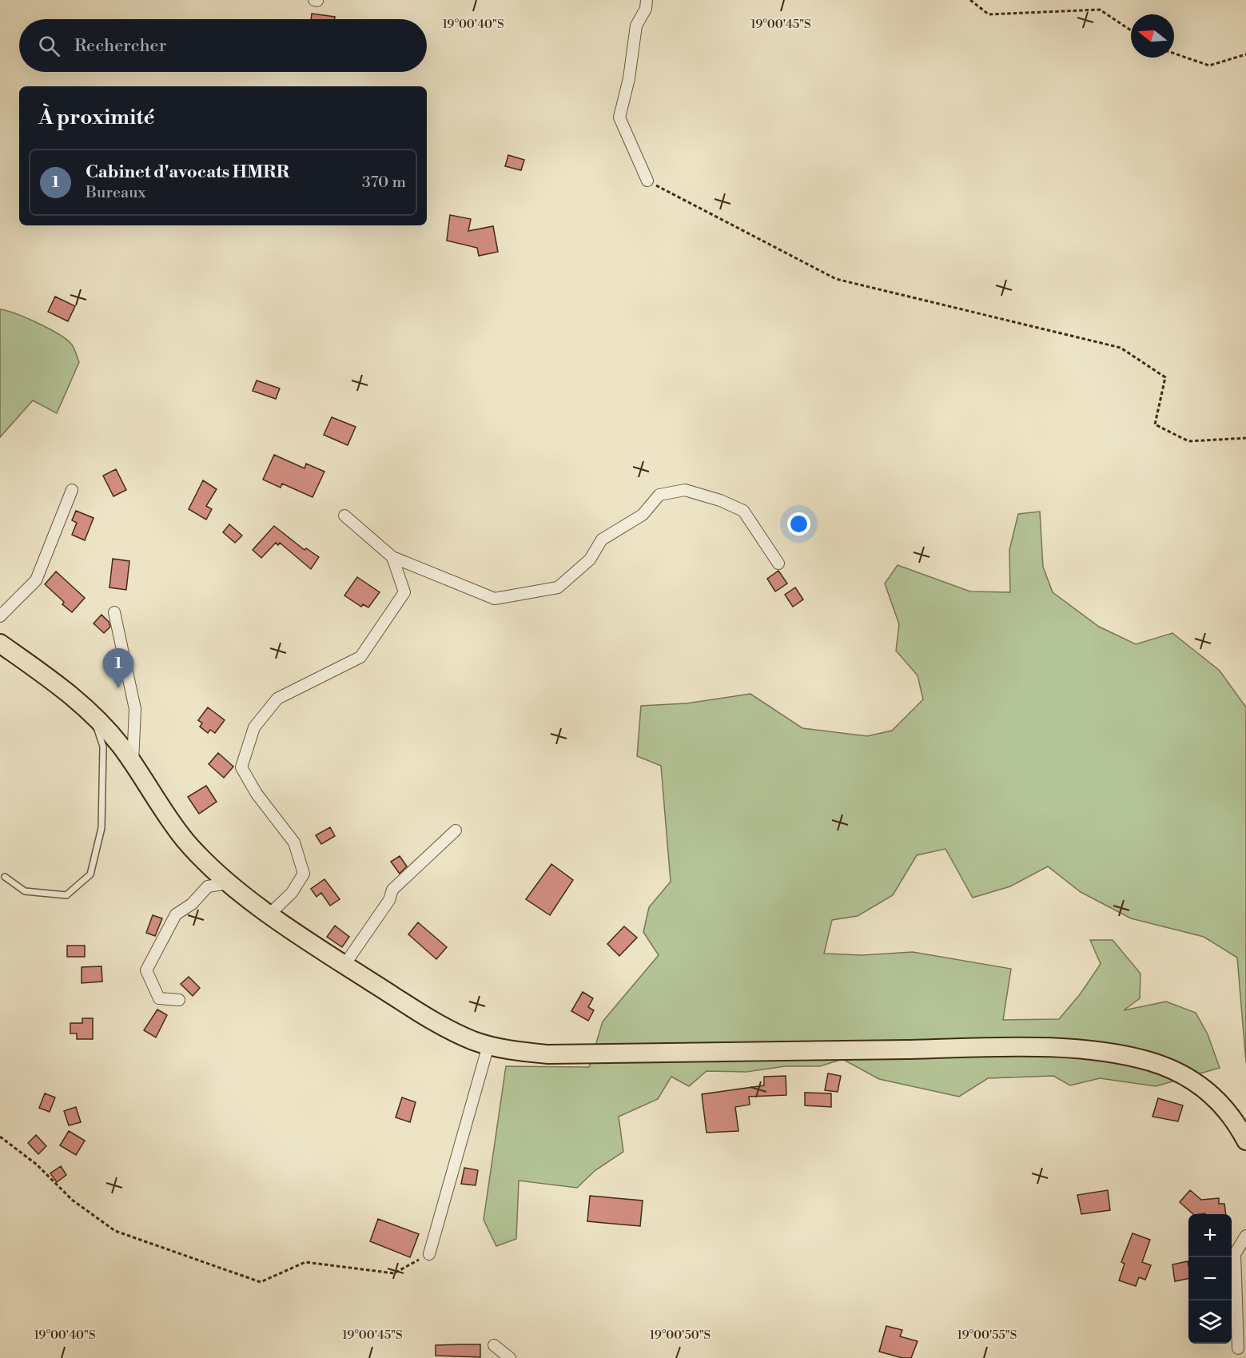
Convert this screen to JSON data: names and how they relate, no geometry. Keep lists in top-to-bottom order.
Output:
{
  "north": "left",
  "page": {
    "search": "Rechercher",
    "heading": "À proximité",
    "list": [
      {
        "mark": "1",
        "name": "Cabinet d'avocats HMRR",
        "note": "Bureaux",
        "value": "370 m"
      }
    ],
    "pins": "1",
    "map_buttons": ["+", "−"]
  },
  "coordinates": [
    "19°00'40\"S",
    "19°00'45\"S",
    "19°00'50\"S",
    "19°00'55\"S"
  ]
}
